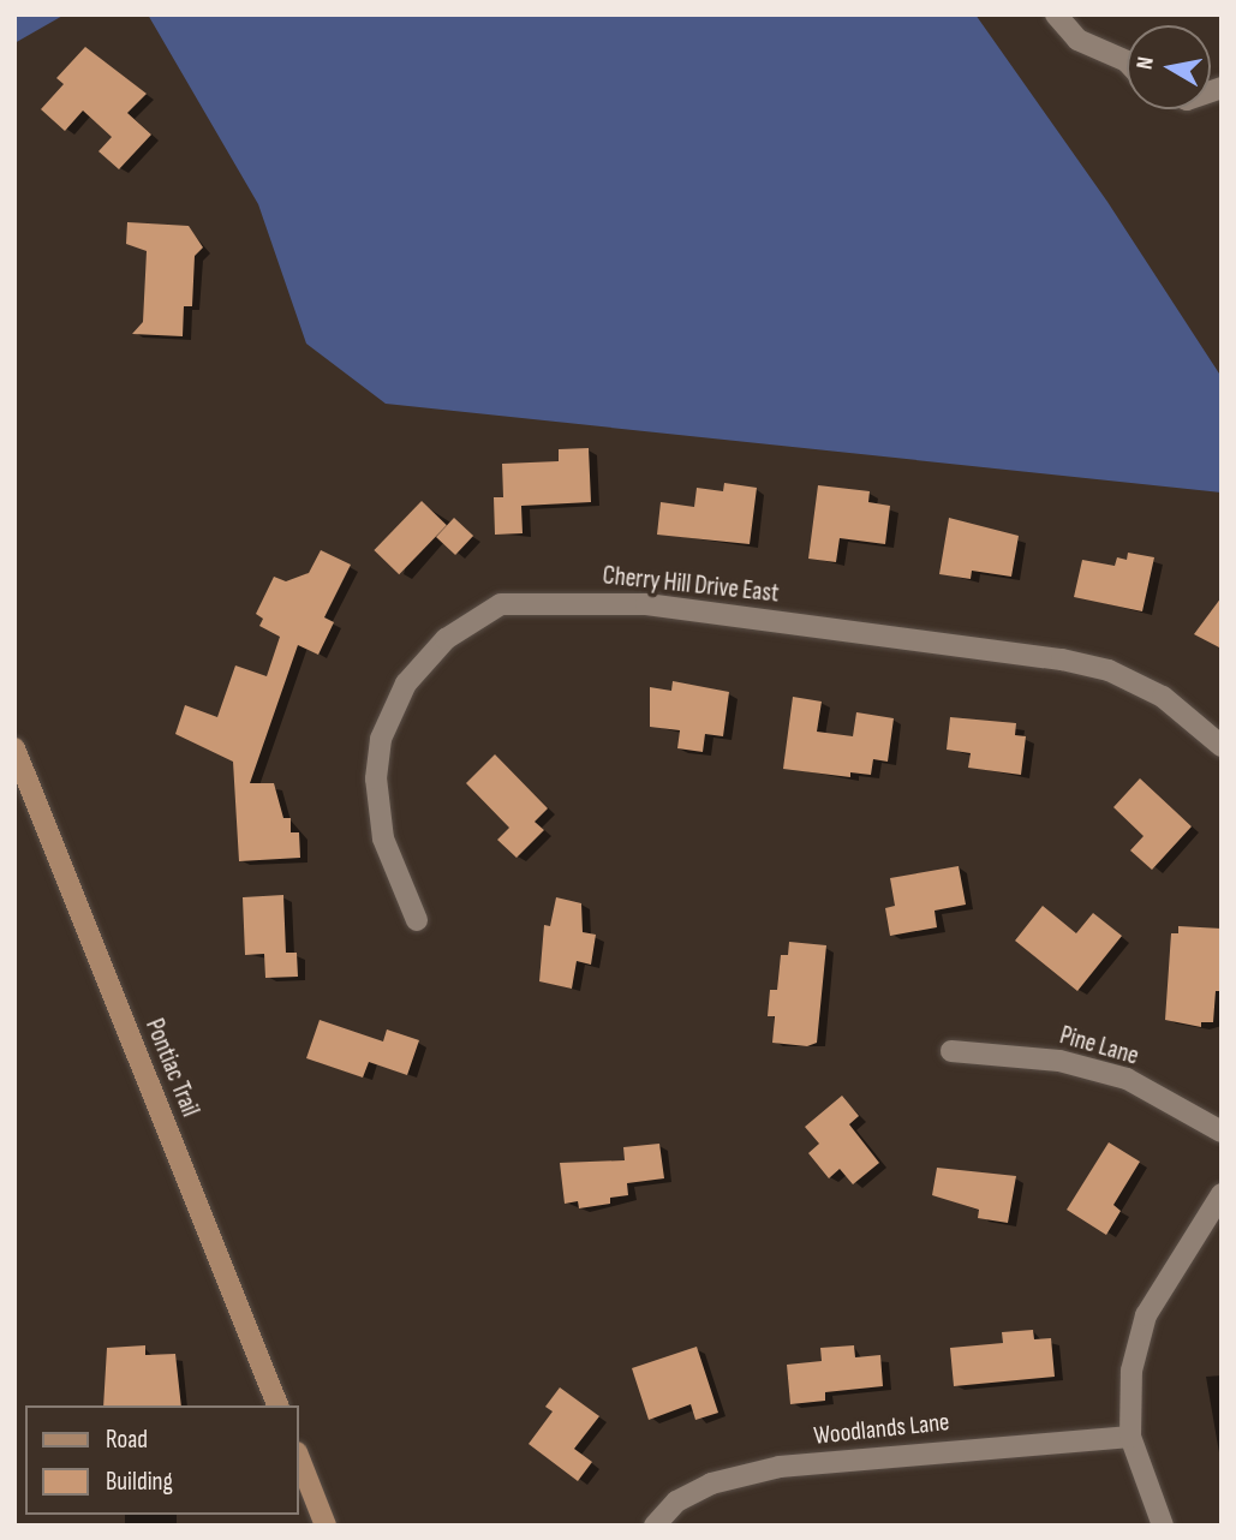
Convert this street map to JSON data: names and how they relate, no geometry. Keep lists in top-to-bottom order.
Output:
{
  "streets": {
    "main road": ["Pontiac Trail"],
    "street": ["Cherry Hill Drive East", "Pine Lane", "Woodlands Lane"]
  },
  "legend": ["Road", "Building"],
  "north": "left"
}
